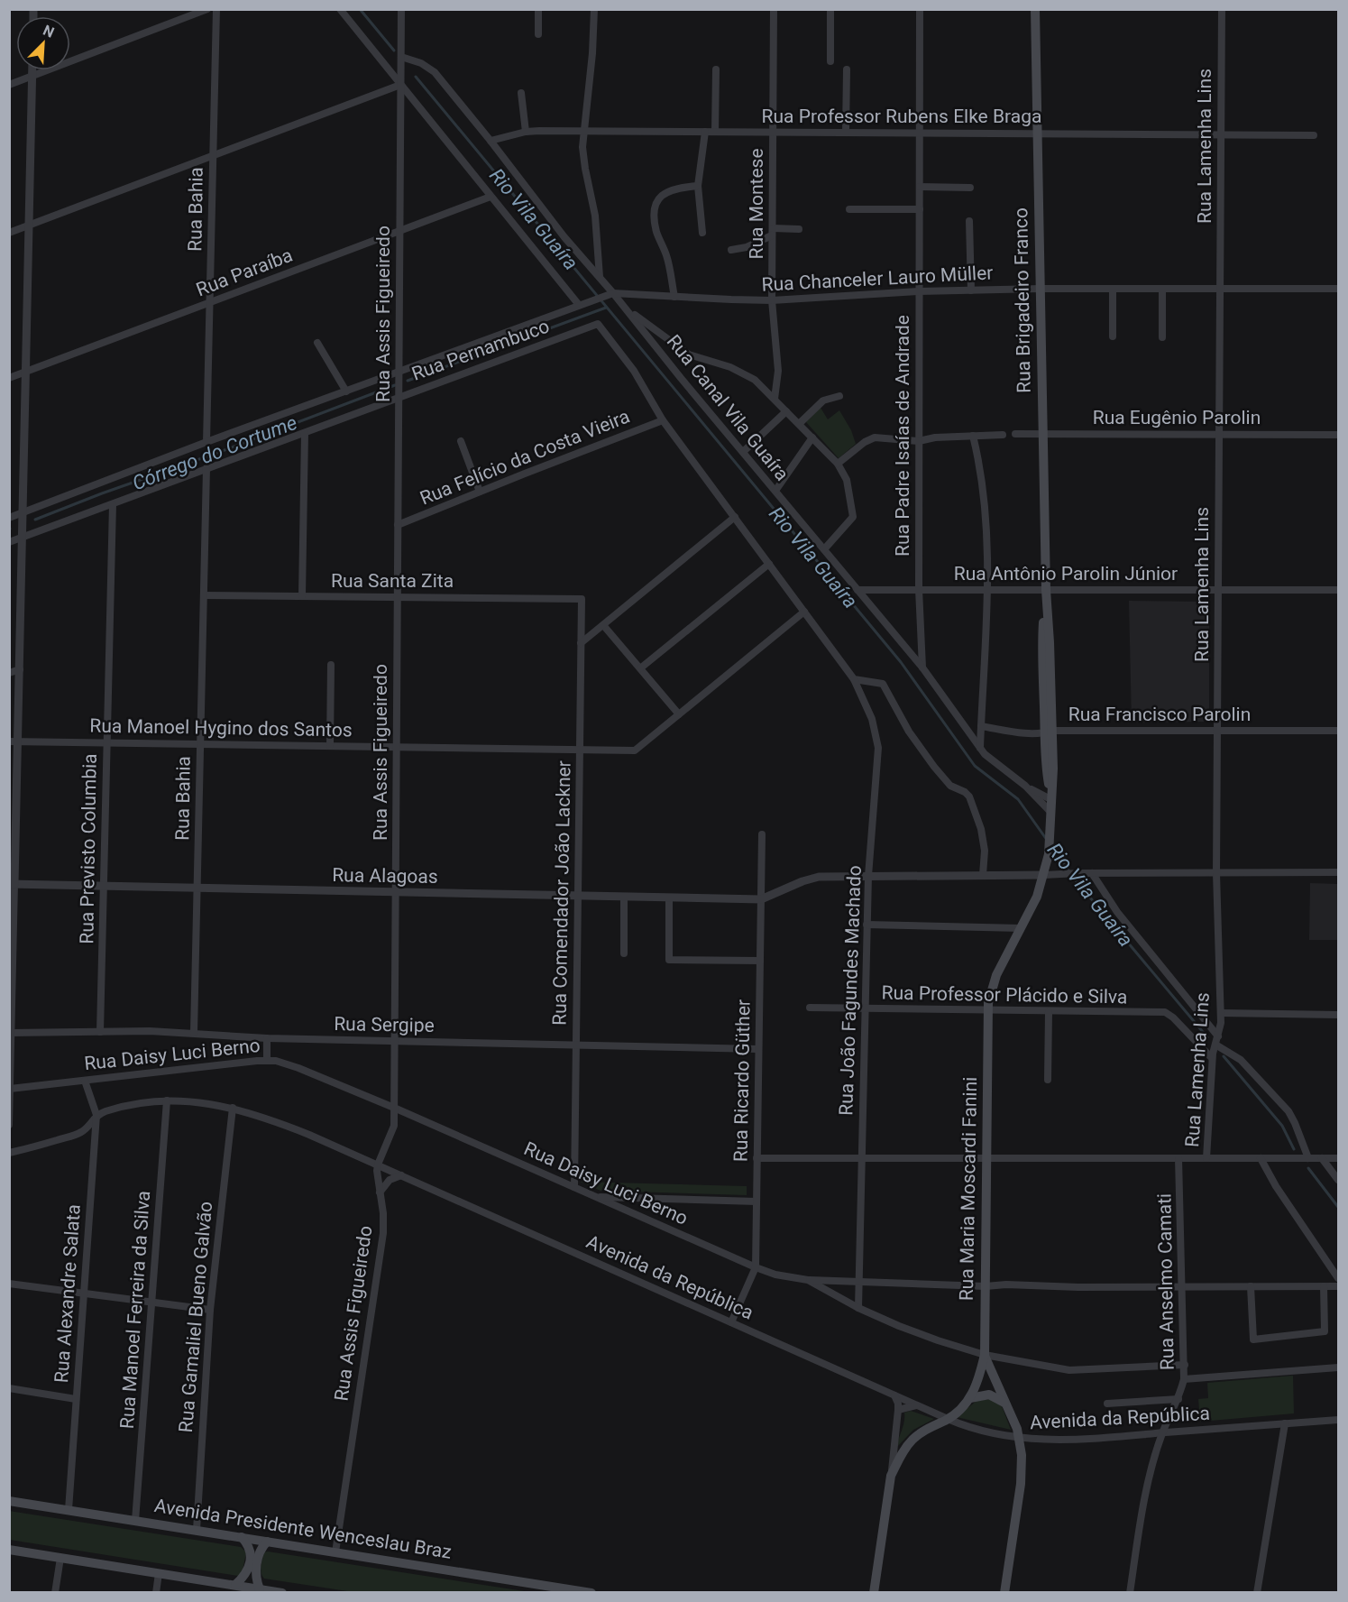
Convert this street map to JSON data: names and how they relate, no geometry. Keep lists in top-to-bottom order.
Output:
{
  "streets": {
    "main road": ["Rua Brigadeiro Franco", "Rua Maria Moscardi Fanini", "Avenida Presidente Wenceslau Braz"],
    "street": [
      "Rua Professor Rubens Elke Braga",
      "Rua Lamenha Lins",
      "Rua Montese",
      "Rua Bahia",
      "Rua Paraíba",
      "Rua Chanceler Lauro Müller",
      "Rua Assis Figueiredo",
      "Rua Pernambuco",
      "Rua Canal Vila Guaíra",
      "Rua Eugênio Parolin",
      "Rua Padre Isaías de Andrade",
      "Rua Felício da Costa Vieira",
      "Rua Antônio Parolin Júnior",
      "Rua Santa Zita",
      "Rua Francisco Parolin",
      "Rua Manoel Hygino dos Santos",
      "Rua Previsto Columbia",
      "Rua Alagoas",
      "Rua Comendador João Lackner",
      "Rua João Fagundes Machado",
      "Rua Professor Plácido e Silva",
      "Rua Sergipe",
      "Rua Daisy Luci Berno",
      "Rua Ricardo Güther",
      "Avenida da República",
      "Rua Anselmo Camati",
      "Rua Alexandre Salata",
      "Rua Manoel Ferreira da Silva",
      "Rua Gamaliel Bueno Galvão"
    ]
  },
  "crossings": [
    ["Rua Professor Rubens Elke Braga", "Rua Lamenha Lins"],
    ["Rua Professor Rubens Elke Braga", "Rua Montese"],
    ["Rua Professor Rubens Elke Braga", "Rua Brigadeiro Franco"],
    ["Rua Professor Rubens Elke Braga", "Rua Canal Vila Guaíra"],
    ["Rua Professor Rubens Elke Braga", "Rua Padre Isaías de Andrade"],
    ["Rua Lamenha Lins", "Rua Chanceler Lauro Müller"],
    ["Rua Lamenha Lins", "Rua Eugênio Parolin"],
    ["Rua Lamenha Lins", "Rua Antônio Parolin Júnior"],
    ["Rua Lamenha Lins", "Rua Francisco Parolin"],
    ["Rua Lamenha Lins", "Rua Professor Plácido e Silva"],
    ["Rua Montese", "Rua Chanceler Lauro Müller"],
    ["Rua Bahia", "Rua Paraíba"],
    ["Rua Bahia", "Rua Pernambuco"],
    ["Rua Bahia", "Rua Santa Zita"],
    ["Rua Bahia", "Rua Manoel Hygino dos Santos"],
    ["Rua Bahia", "Rua Alagoas"],
    ["Rua Bahia", "Rua Sergipe"],
    ["Rua Paraíba", "Rua Assis Figueiredo"],
    ["Rua Chanceler Lauro Müller", "Rua Brigadeiro Franco"],
    ["Rua Chanceler Lauro Müller", "Rua Pernambuco"],
    ["Rua Chanceler Lauro Müller", "Rua Canal Vila Guaíra"],
    ["Rua Chanceler Lauro Müller", "Rua Padre Isaías de Andrade"],
    ["Rua Brigadeiro Franco", "Rua Canal Vila Guaíra"],
    ["Rua Brigadeiro Franco", "Rua Eugênio Parolin"],
    ["Rua Brigadeiro Franco", "Rua Antônio Parolin Júnior"],
    ["Rua Brigadeiro Franco", "Rua Francisco Parolin"],
    ["Rua Brigadeiro Franco", "Rua Maria Moscardi Fanini"],
    ["Rua Assis Figueiredo", "Rua Pernambuco"],
    ["Rua Assis Figueiredo", "Rua Canal Vila Guaíra"],
    ["Rua Assis Figueiredo", "Rua Felício da Costa Vieira"],
    ["Rua Assis Figueiredo", "Rua Santa Zita"],
    ["Rua Assis Figueiredo", "Rua Manoel Hygino dos Santos"],
    ["Rua Assis Figueiredo", "Rua Alagoas"],
    ["Rua Assis Figueiredo", "Rua Sergipe"],
    ["Rua Assis Figueiredo", "Rua Daisy Luci Berno"],
    ["Rua Assis Figueiredo", "Avenida da República"],
    ["Rua Assis Figueiredo", "Avenida Presidente Wenceslau Braz"],
    ["Rua Pernambuco", "Rua Felício da Costa Vieira"],
    ["Rua Pernambuco", "Rua Previsto Columbia"],
    ["Rua Canal Vila Guaíra", "Rua Padre Isaías de Andrade"],
    ["Rua Canal Vila Guaíra", "Rua Antônio Parolin Júnior"],
    ["Rua Padre Isaías de Andrade", "Rua Antônio Parolin Júnior"],
    ["Rua Santa Zita", "Rua Comendador João Lackner"],
    ["Rua Manoel Hygino dos Santos", "Rua Previsto Columbia"],
    ["Rua Manoel Hygino dos Santos", "Rua Comendador João Lackner"],
    ["Rua Previsto Columbia", "Rua Alagoas"],
    ["Rua Previsto Columbia", "Rua Sergipe"],
    ["Rua Alagoas", "Rua Comendador João Lackner"],
    ["Rua Alagoas", "Rua Ricardo Güther"],
    ["Rua Comendador João Lackner", "Rua Sergipe"],
    ["Rua Comendador João Lackner", "Rua Daisy Luci Berno"],
    ["Rua João Fagundes Machado", "Rua Professor Plácido e Silva"],
    ["Rua João Fagundes Machado", "Rua Daisy Luci Berno"],
    ["Rua Professor Plácido e Silva", "Rua Maria Moscardi Fanini"],
    ["Rua Sergipe", "Rua Ricardo Güther"],
    ["Rua Daisy Luci Berno", "Rua Ricardo Güther"],
    ["Rua Daisy Luci Berno", "Rua Maria Moscardi Fanini"],
    ["Rua Daisy Luci Berno", "Rua Anselmo Camati"],
    ["Rua Daisy Luci Berno", "Rua Alexandre Salata"],
    ["Rua Ricardo Güther", "Avenida da República"],
    ["Rua Maria Moscardi Fanini", "Avenida da República"],
    ["Avenida da República", "Rua Anselmo Camati"],
    ["Avenida da República", "Rua Alexandre Salata"],
    ["Avenida da República", "Rua Manoel Ferreira da Silva"],
    ["Avenida da República", "Rua Gamaliel Bueno Galvão"],
    ["Rua Alexandre Salata", "Avenida Presidente Wenceslau Braz"],
    ["Rua Manoel Ferreira da Silva", "Avenida Presidente Wenceslau Braz"],
    ["Rua Gamaliel Bueno Galvão", "Avenida Presidente Wenceslau Braz"]
  ],
  "water": ["Rio Vila Guaíra", "Córrego do Cortume"],
  "north": "top right"
}
